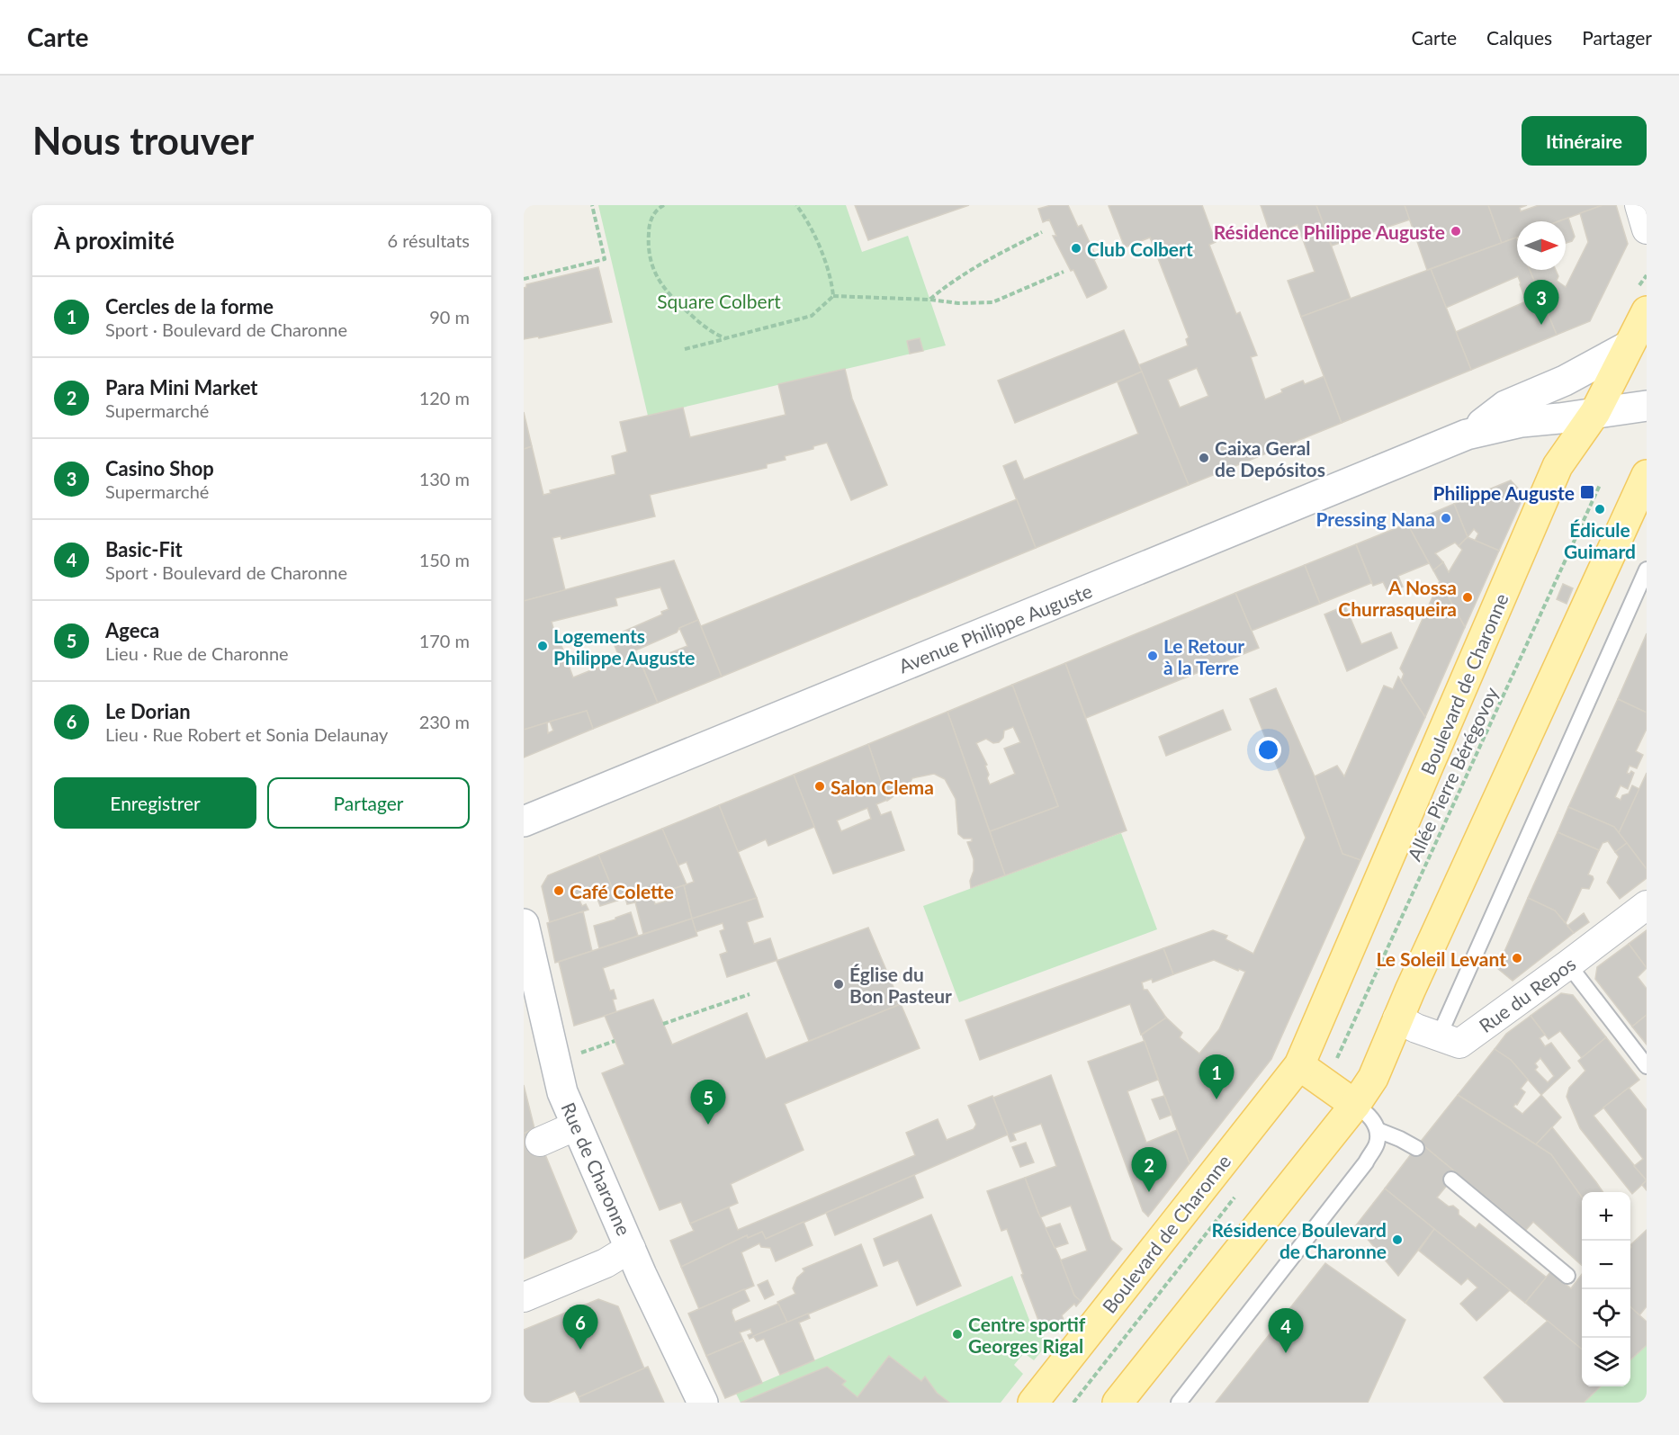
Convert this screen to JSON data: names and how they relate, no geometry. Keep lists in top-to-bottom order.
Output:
{
  "streets": {
    "main road": ["Avenue Philippe Auguste", "Boulevard de Charonne", "Rue de Charonne"],
    "street": ["Rue du Repos"],
    "path": ["Allée Pierre Bérégovoy"]
  },
  "crossings": [
    ["Avenue Philippe Auguste", "Boulevard de Charonne"]
  ],
  "parks": ["Square Colbert"],
  "places": {
    "other": [
      "Résidence Philippe Auguste",
      "Club Colbert",
      "Caixa Geral de Depósitos",
      "Édicule Guimard",
      "Pressing Nana",
      "A Nossa Churrasqueira",
      "Logements Philippe Auguste",
      "Le Retour à la Terre",
      "Salon Clema",
      "Café Colette",
      "Le Soleil Levant",
      "Église du Bon Pasteur",
      "Résidence Boulevard de Charonne",
      "Centre sportif Georges Rigal"
    ],
    "transit": ["Philippe Auguste"]
  },
  "north": "right",
  "page": {
    "header": "Carte",
    "nav": ["Carte", "Calques", "Partager"],
    "buttons": [
      "Itinéraire",
      ["Enregistrer", "Partager"]
    ],
    "title": "Nous trouver",
    "heading": ["À proximité", "6 résultats"],
    "list": [
      {
        "mark": "1",
        "name": "Cercles de la forme",
        "note": "Sport · Boulevard de Charonne",
        "value": "90 m"
      },
      {
        "mark": "2",
        "name": "Para Mini Market",
        "note": "Supermarché",
        "value": "120 m"
      },
      {
        "mark": "3",
        "name": "Casino Shop",
        "note": "Supermarché",
        "value": "130 m"
      },
      {
        "mark": "4",
        "name": "Basic-Fit",
        "note": "Sport · Boulevard de Charonne",
        "value": "150 m"
      },
      {
        "mark": "5",
        "name": "Ageca",
        "note": "Lieu · Rue de Charonne",
        "value": "170 m"
      },
      {
        "mark": "6",
        "name": "Le Dorian",
        "note": "Lieu · Rue Robert et Sonia Delaunay",
        "value": "230 m"
      }
    ],
    "pins": [
      "3",
      "1",
      "5",
      "2",
      "6",
      "4"
    ],
    "map_buttons": ["+", "−"]
  }
}
